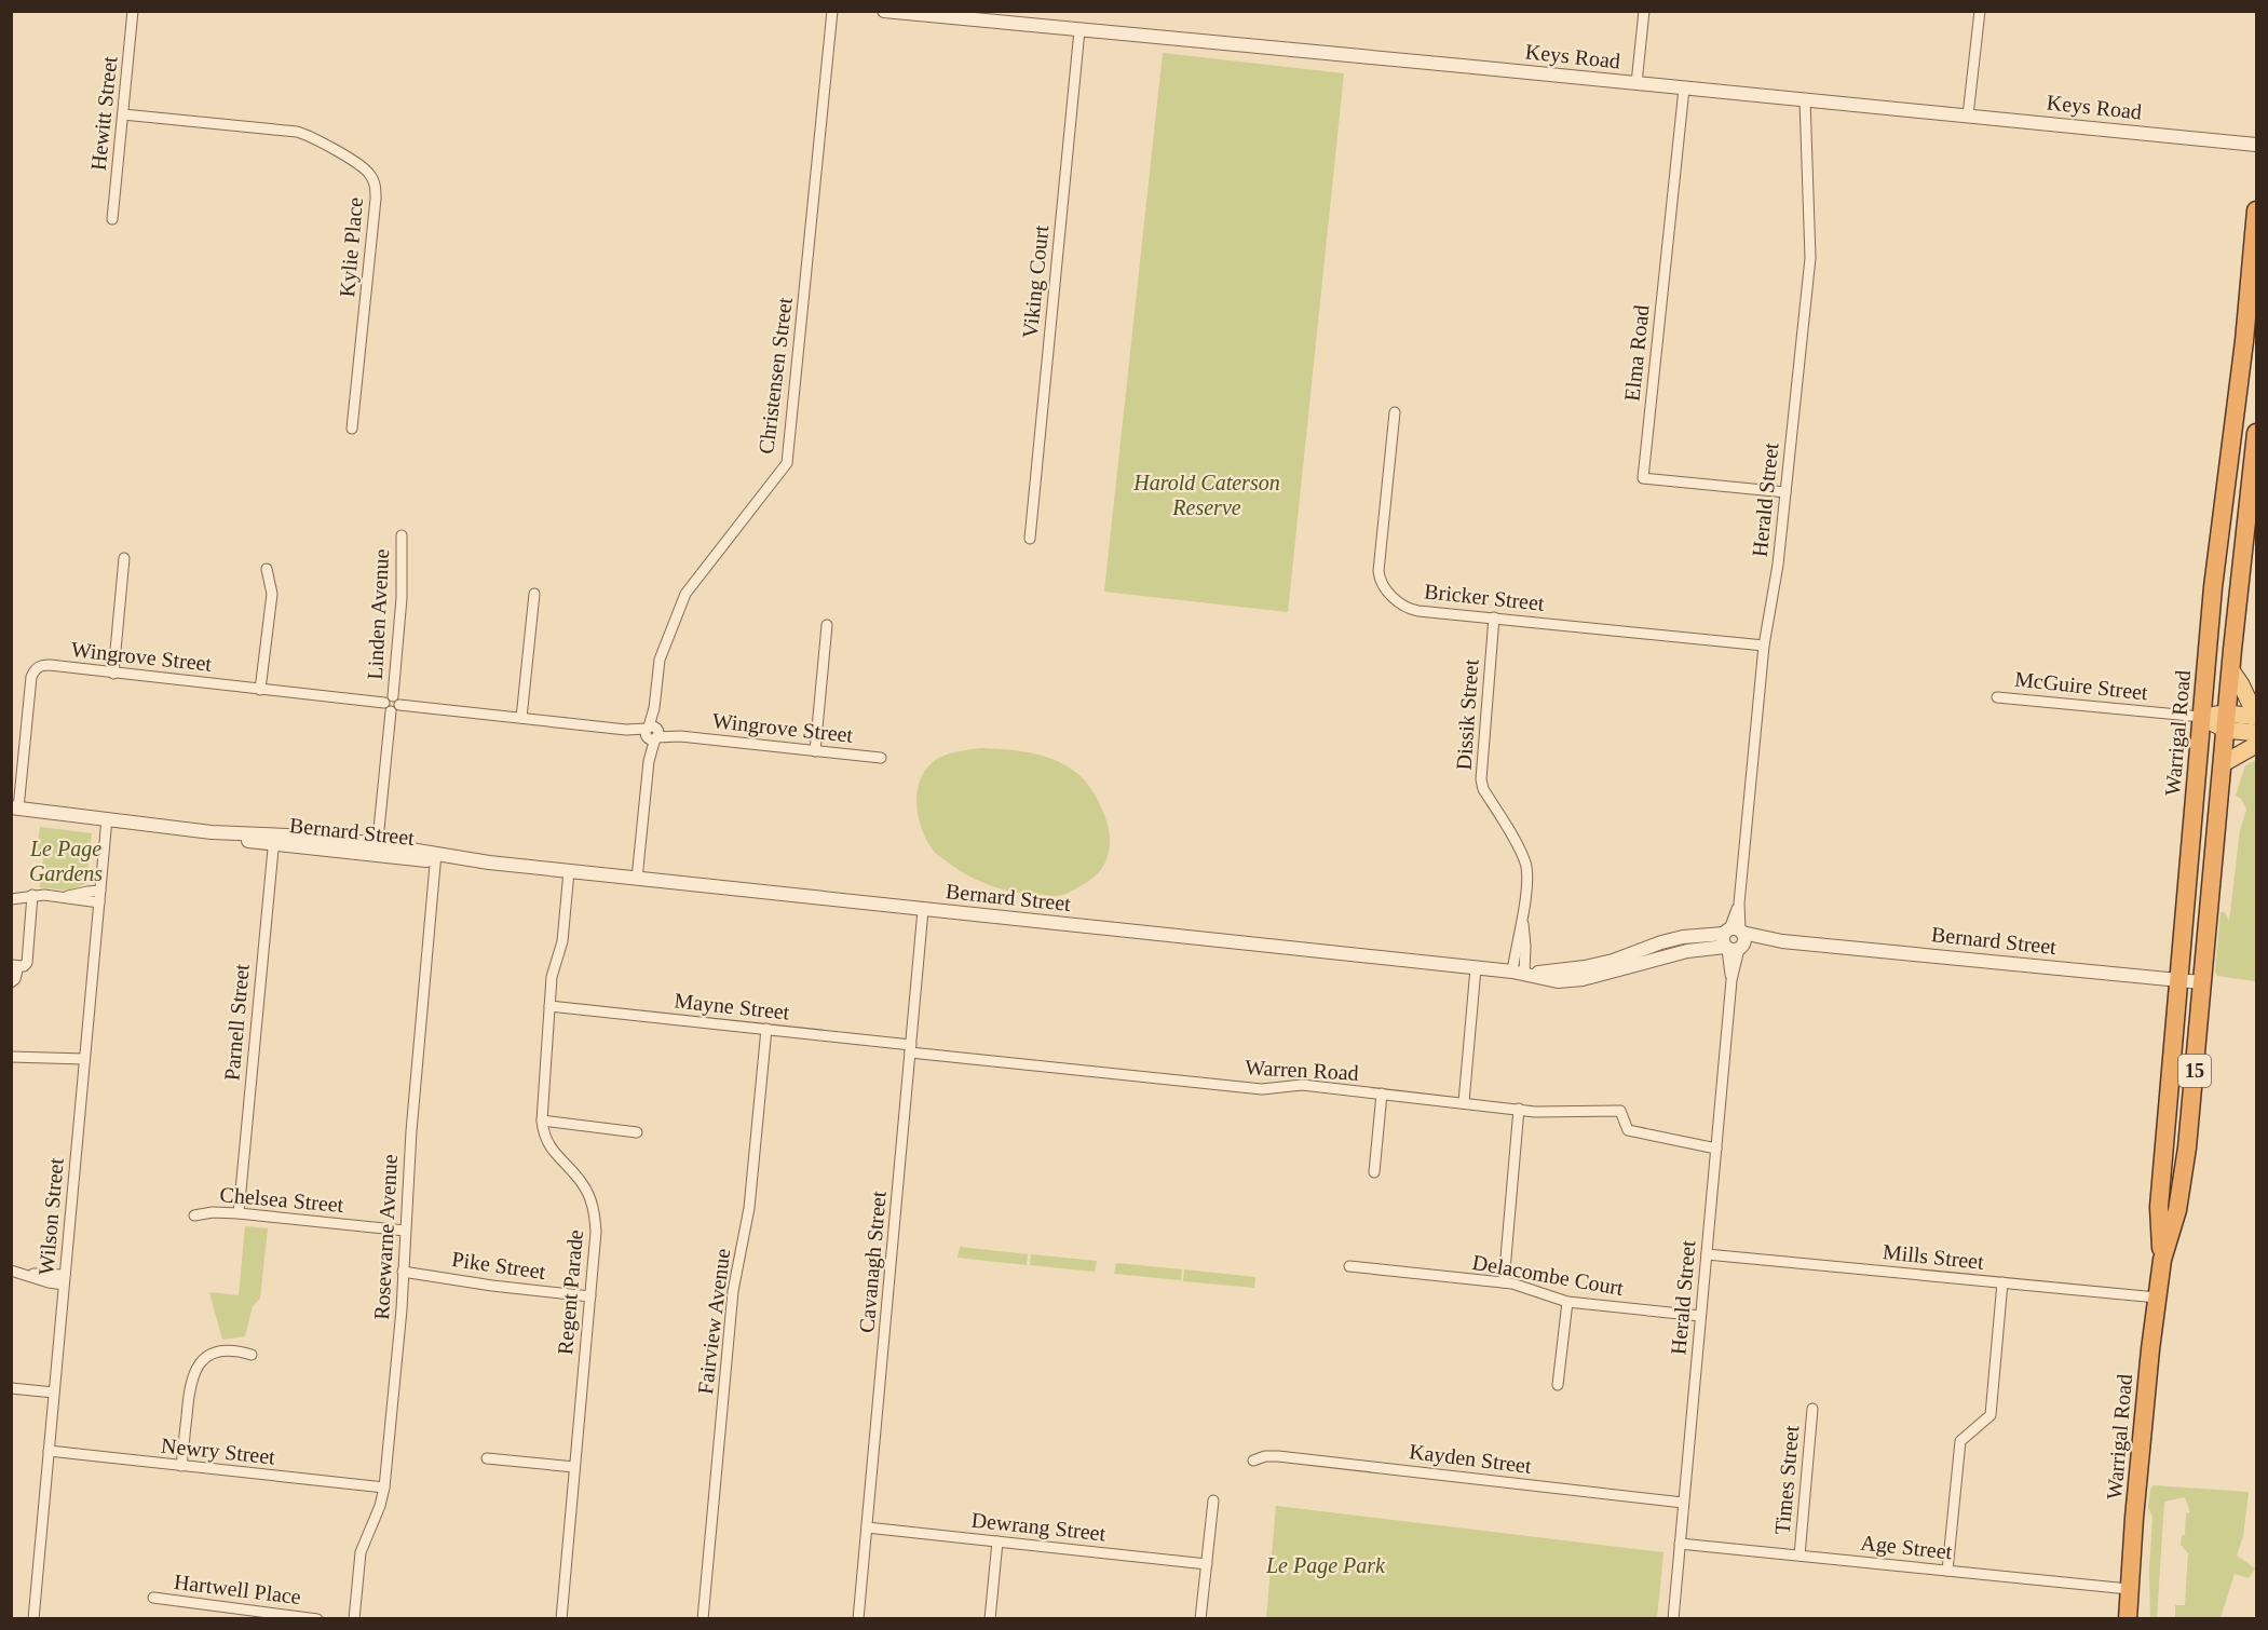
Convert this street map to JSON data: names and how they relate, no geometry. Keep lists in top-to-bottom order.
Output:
{
  "streets": {
    "highway": ["Warrigal Road", "15"],
    "street": [
      "Keys Road",
      "Hewitt Street",
      "Kylie Place",
      "Viking Court",
      "Elma Road",
      "Christensen Street",
      "Herald Street",
      "Bricker Street",
      "Linden Avenue",
      "Wingrove Street",
      "McGuire Street",
      "Dissik Street",
      "Bernard Street",
      "Mayne Street",
      "Parnell Street",
      "Warren Road",
      "Chelsea Street",
      "Wilson Street",
      "Rosewarne Avenue",
      "Mills Street",
      "Cavanagh Street",
      "Pike Street",
      "Delacombe Court",
      "Regent Parade",
      "Fairview Avenue",
      "Newry Street",
      "Kayden Street",
      "Times Street",
      "Dewrang Street",
      "Age Street",
      "Hartwell Place"
    ]
  },
  "crossings": [
    ["Keys Road", "Viking Court"],
    ["Keys Road", "Elma Road"],
    ["Keys Road", "Herald Street"],
    ["Hewitt Street", "Kylie Place"],
    ["Elma Road", "Herald Street"],
    ["Christensen Street", "Wingrove Street"],
    ["Christensen Street", "Bernard Street"],
    ["Herald Street", "Bricker Street"],
    ["Herald Street", "Bernard Street"],
    ["Herald Street", "Warren Road"],
    ["Herald Street", "Mills Street"],
    ["Herald Street", "Delacombe Court"],
    ["Herald Street", "Kayden Street"],
    ["Herald Street", "Age Street"],
    ["Bricker Street", "Dissik Street"],
    ["Linden Avenue", "Wingrove Street"],
    ["Linden Avenue", "Bernard Street"],
    ["Wingrove Street", "Bernard Street"],
    ["McGuire Street", "Warrigal Road"],
    ["Dissik Street", "Bernard Street"],
    ["Warrigal Road", "Bernard Street"],
    ["Warrigal Road", "Mills Street"],
    ["Warrigal Road", "Age Street"],
    ["Bernard Street", "Parnell Street"],
    ["Bernard Street", "Wilson Street"],
    ["Bernard Street", "Rosewarne Avenue"],
    ["Bernard Street", "Cavanagh Street"],
    ["Bernard Street", "Regent Parade"],
    ["Mayne Street", "Warren Road"],
    ["Mayne Street", "Cavanagh Street"],
    ["Mayne Street", "Regent Parade"],
    ["Mayne Street", "Fairview Avenue"],
    ["Parnell Street", "Chelsea Street"],
    ["Warren Road", "Cavanagh Street"],
    ["Chelsea Street", "Rosewarne Avenue"],
    ["Wilson Street", "Newry Street"],
    ["Rosewarne Avenue", "Pike Street"],
    ["Rosewarne Avenue", "Newry Street"],
    ["Cavanagh Street", "Dewrang Street"],
    ["Pike Street", "Regent Parade"],
    ["Times Street", "Age Street"]
  ],
  "parks": ["Harold Caterson Reserve", "Le Page Gardens", "Le Page Park"]
}
